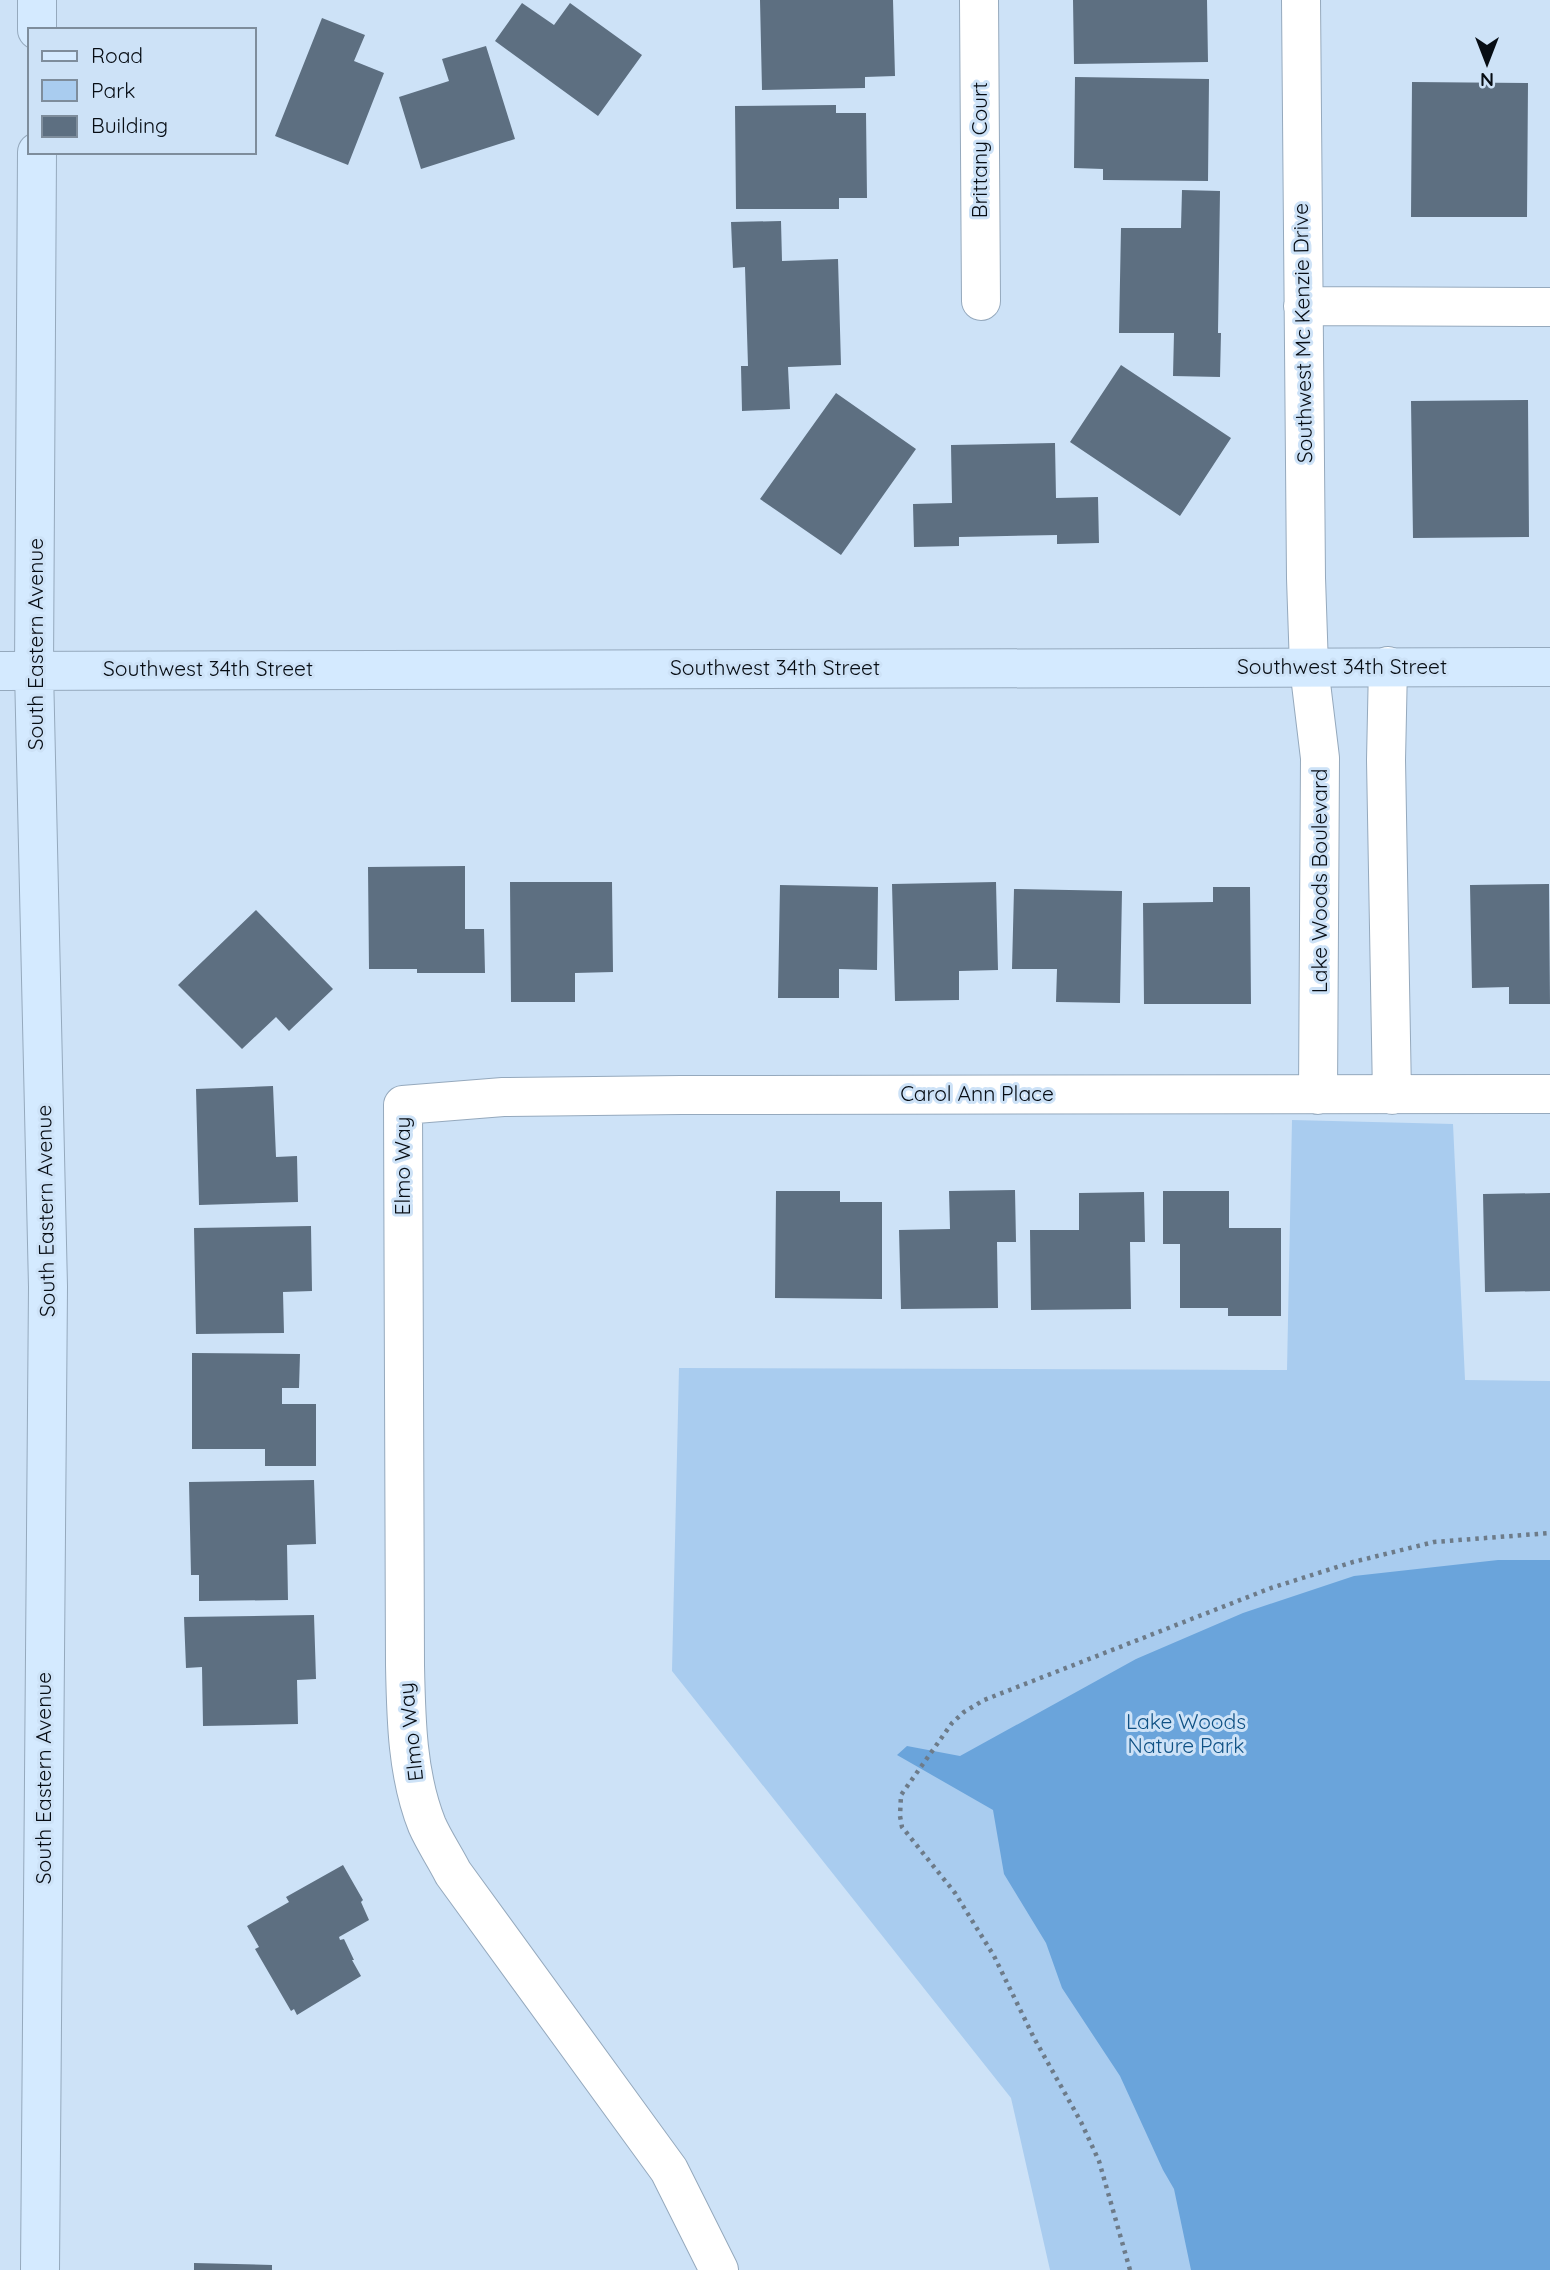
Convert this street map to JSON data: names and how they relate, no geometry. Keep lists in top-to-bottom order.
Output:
{
  "streets": {
    "street": [
      "Brittany Court",
      "Southwest Mc Kenzie Drive",
      "South Eastern Avenue",
      "Southwest 34th Street",
      "Lake Woods Boulevard",
      "Carol Ann Place",
      "Elmo Way"
    ]
  },
  "crossings": [
    ["Southwest Mc Kenzie Drive", "Southwest 34th Street"],
    ["Southwest Mc Kenzie Drive", "Lake Woods Boulevard"],
    ["South Eastern Avenue", "Southwest 34th Street"],
    ["Southwest 34th Street", "Lake Woods Boulevard"],
    ["Lake Woods Boulevard", "Carol Ann Place"],
    ["Carol Ann Place", "Elmo Way"]
  ],
  "parks": ["Lake Woods Nature Park"],
  "legend": ["Road", "Park", "Building"],
  "north": "bottom"
}
